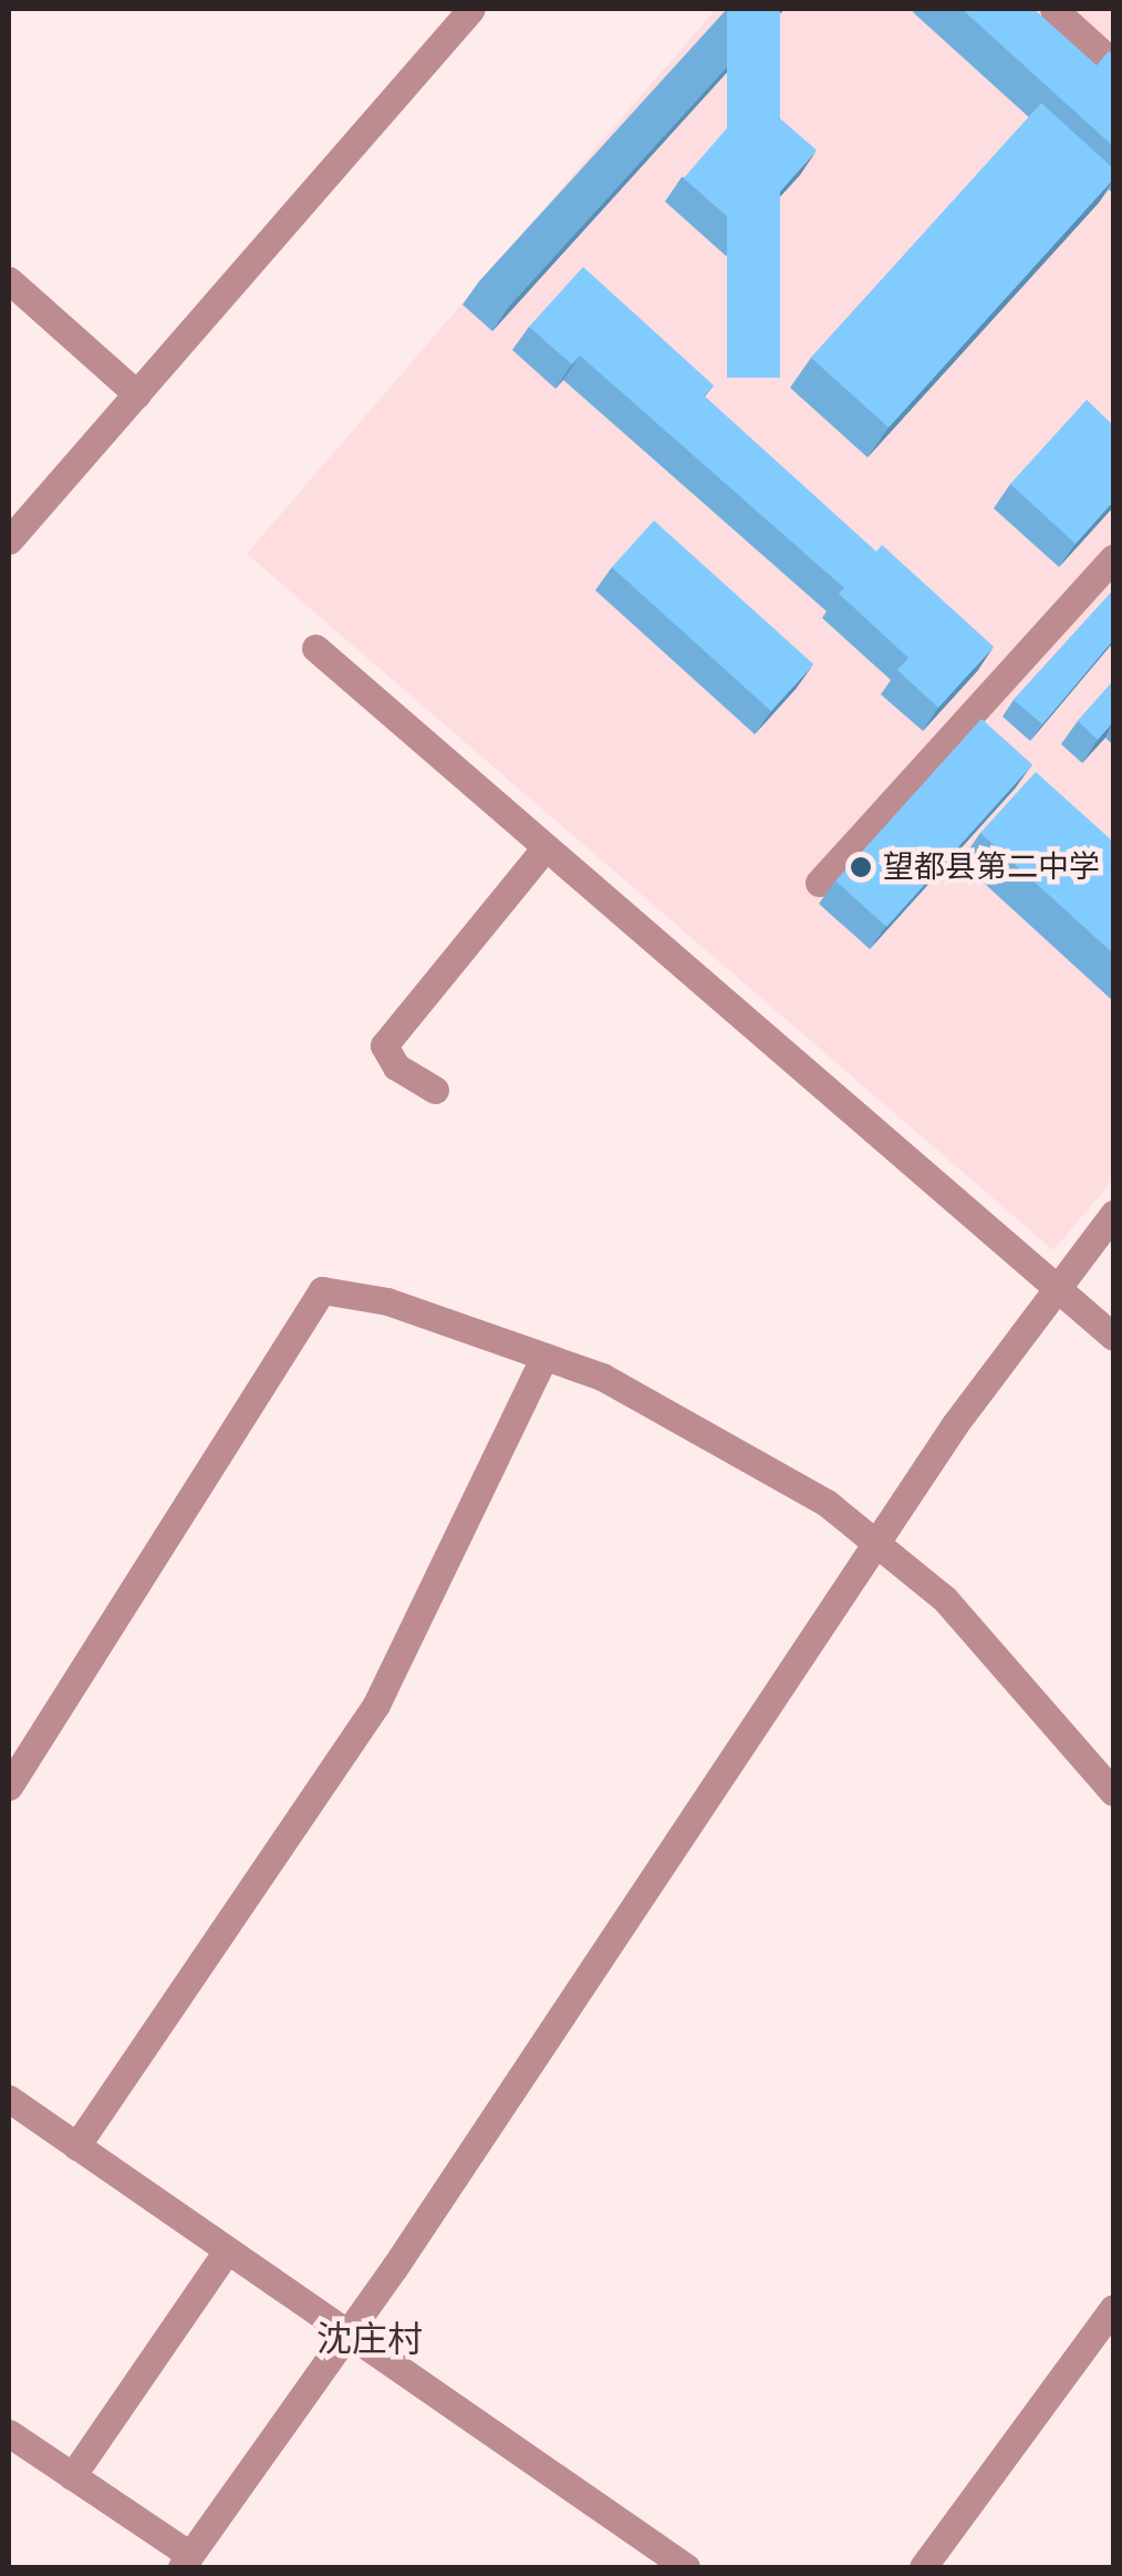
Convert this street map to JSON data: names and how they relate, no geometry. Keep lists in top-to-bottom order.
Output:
{
  "districts": ["沈庄村"],
  "places": ["望都县第二中学"]
}
